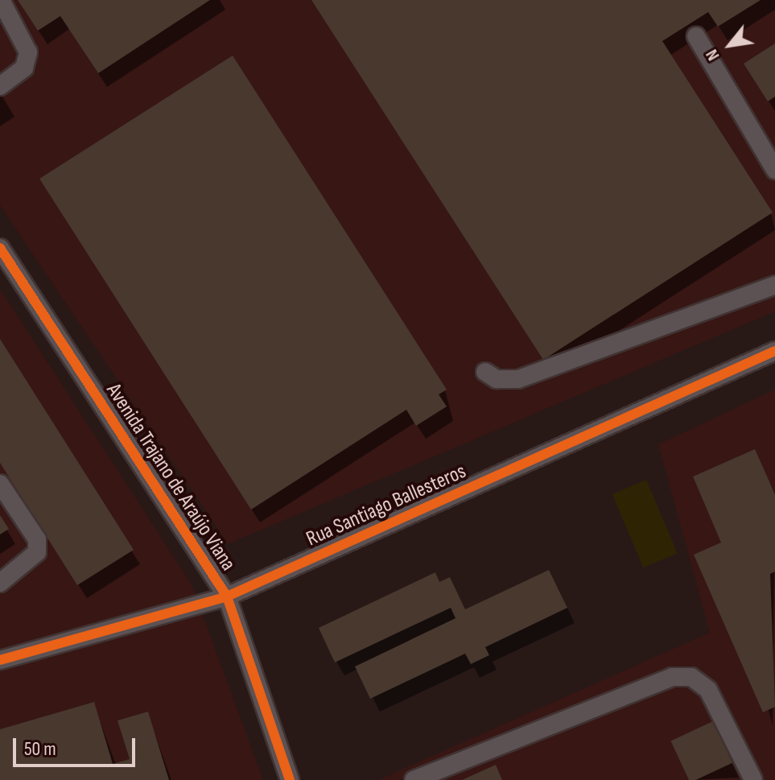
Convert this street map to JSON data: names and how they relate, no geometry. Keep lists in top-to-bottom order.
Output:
{
  "streets": {
    "street": ["Avenida Trajano de Araújo Viana", "Rua Santiago Ballesteros"]
  },
  "crossings": [
    ["Avenida Trajano de Araújo Viana", "Rua Santiago Ballesteros"]
  ],
  "scale_bar": "50 m",
  "north": "bottom left"
}
